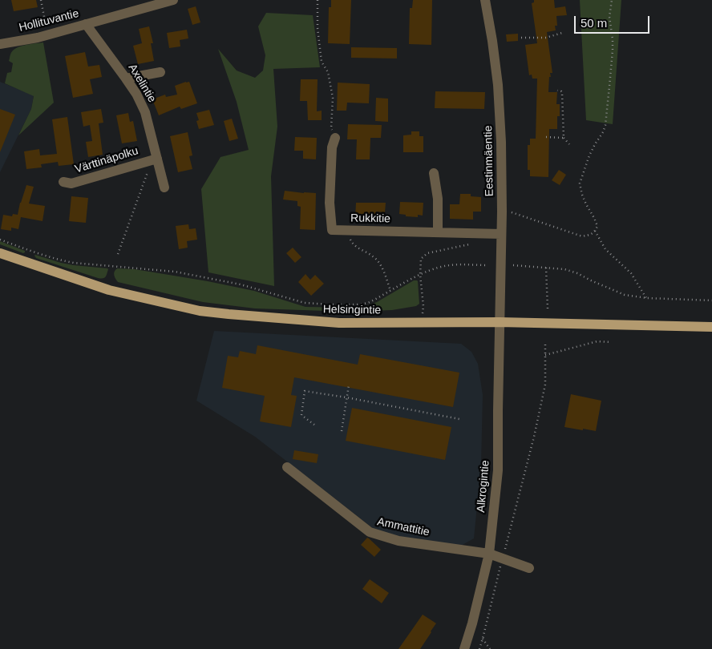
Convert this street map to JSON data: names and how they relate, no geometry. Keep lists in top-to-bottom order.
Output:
{
  "streets": {
    "main road": ["Helsingintie"],
    "street": [
      "Hollituvantie",
      "Axelintie",
      "Värttinäpolku",
      "Eestinmäentie",
      "Rukkitie",
      "Alkrogintie",
      "Ammattitie"
    ]
  },
  "crossings": [
    ["Hollituvantie", "Axelintie"],
    ["Axelintie", "Värttinäpolku"],
    ["Eestinmäentie", "Rukkitie"],
    ["Eestinmäentie", "Helsingintie"],
    ["Eestinmäentie", "Alkrogintie"],
    ["Helsingintie", "Alkrogintie"],
    ["Alkrogintie", "Ammattitie"]
  ],
  "scale_bar": "50 m"
}
